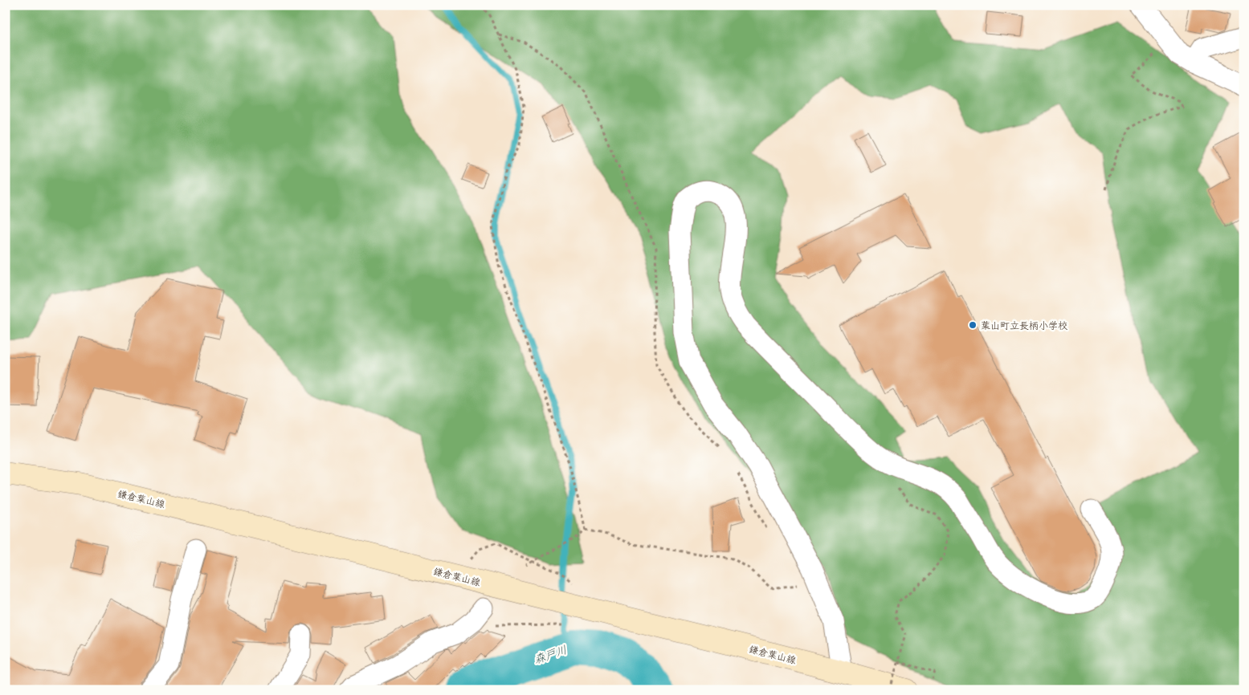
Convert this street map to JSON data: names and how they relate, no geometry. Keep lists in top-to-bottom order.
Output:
{
  "streets": {
    "main road": ["鎌倉葉山線"]
  },
  "water": ["森戸川"],
  "places": ["葉山町立長柄小学校"]
}
